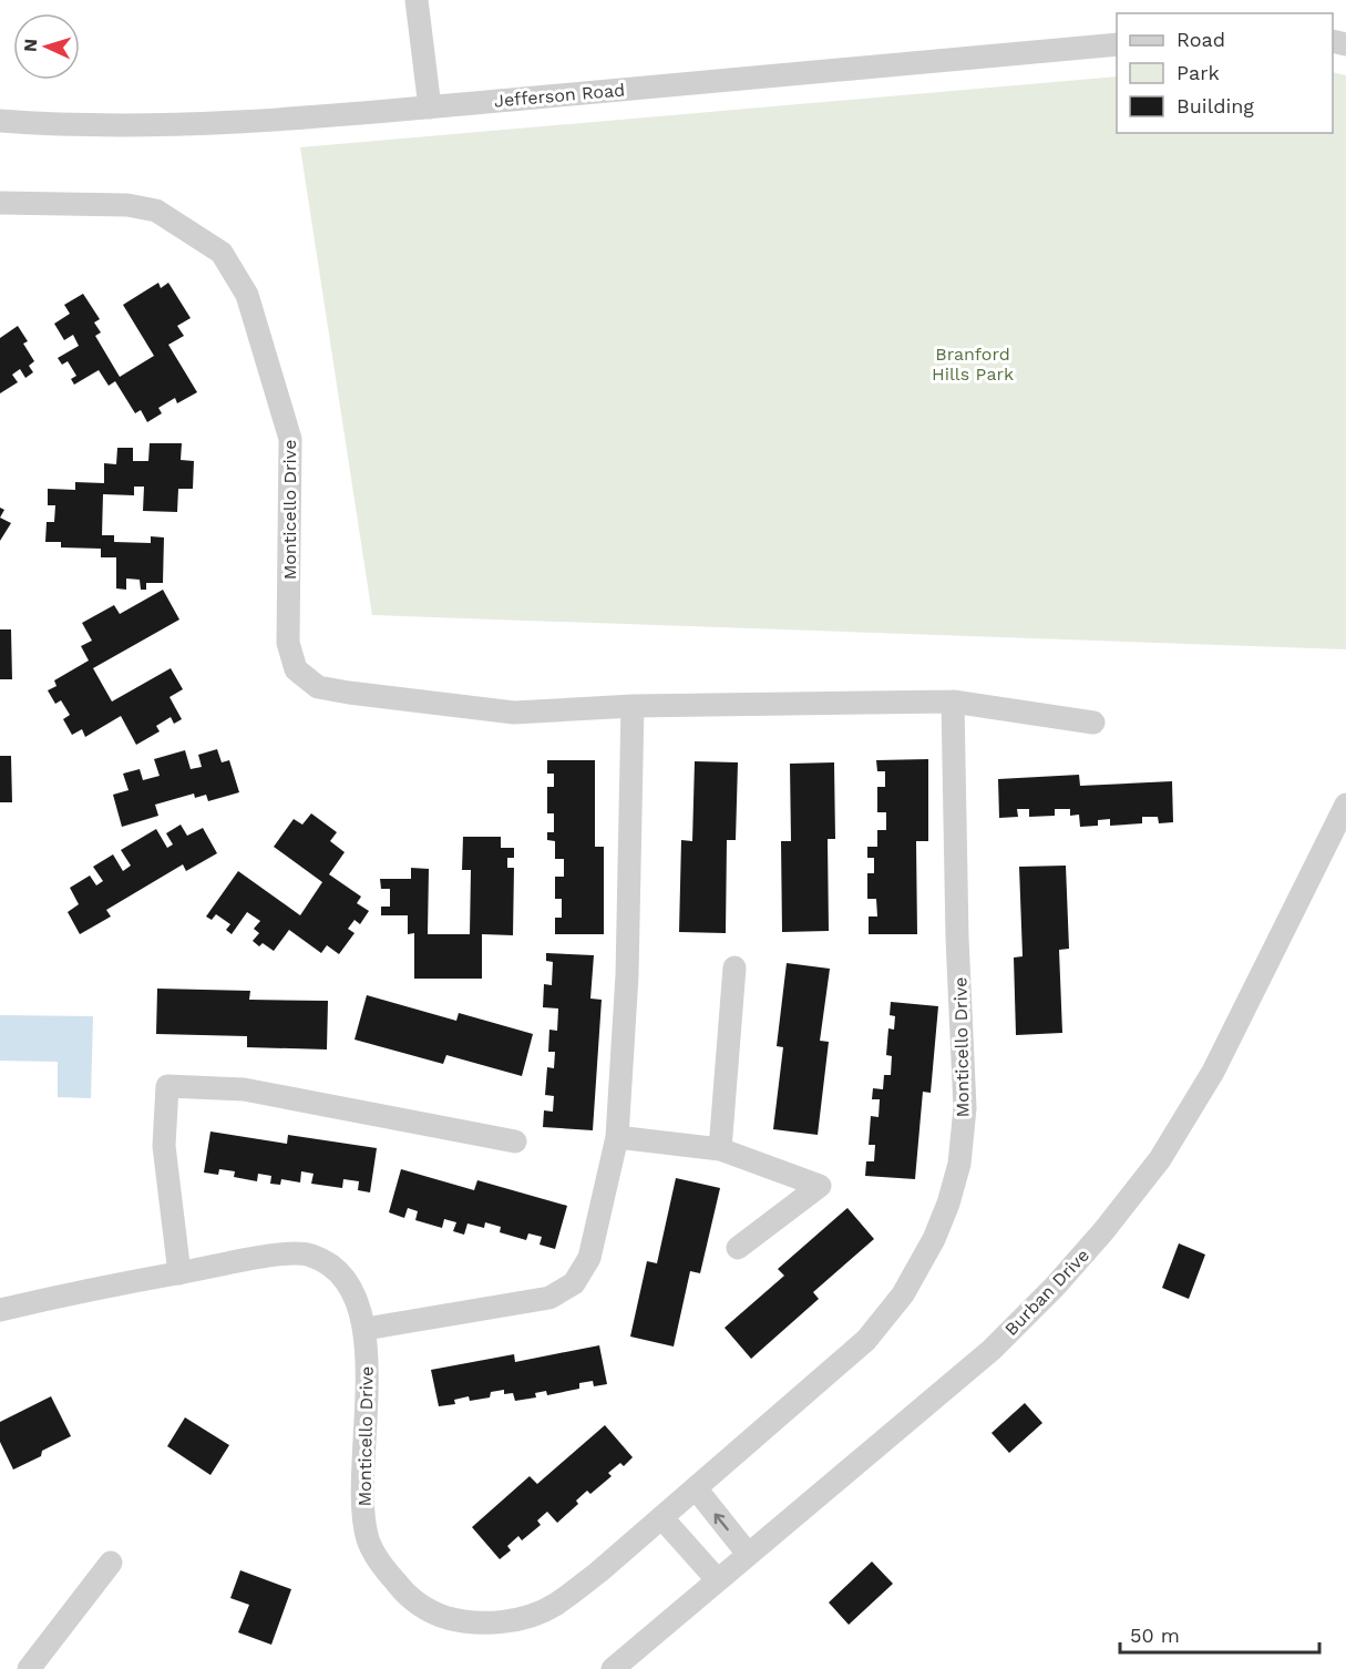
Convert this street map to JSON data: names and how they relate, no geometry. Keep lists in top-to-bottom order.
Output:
{
  "streets": {
    "street": ["Jefferson Road", "Monticello Drive", "Burban Drive"]
  },
  "parks": ["Branford Hills Park"],
  "legend": ["Road", "Park", "Building"],
  "scale_bar": "50 m",
  "north": "left"
}
